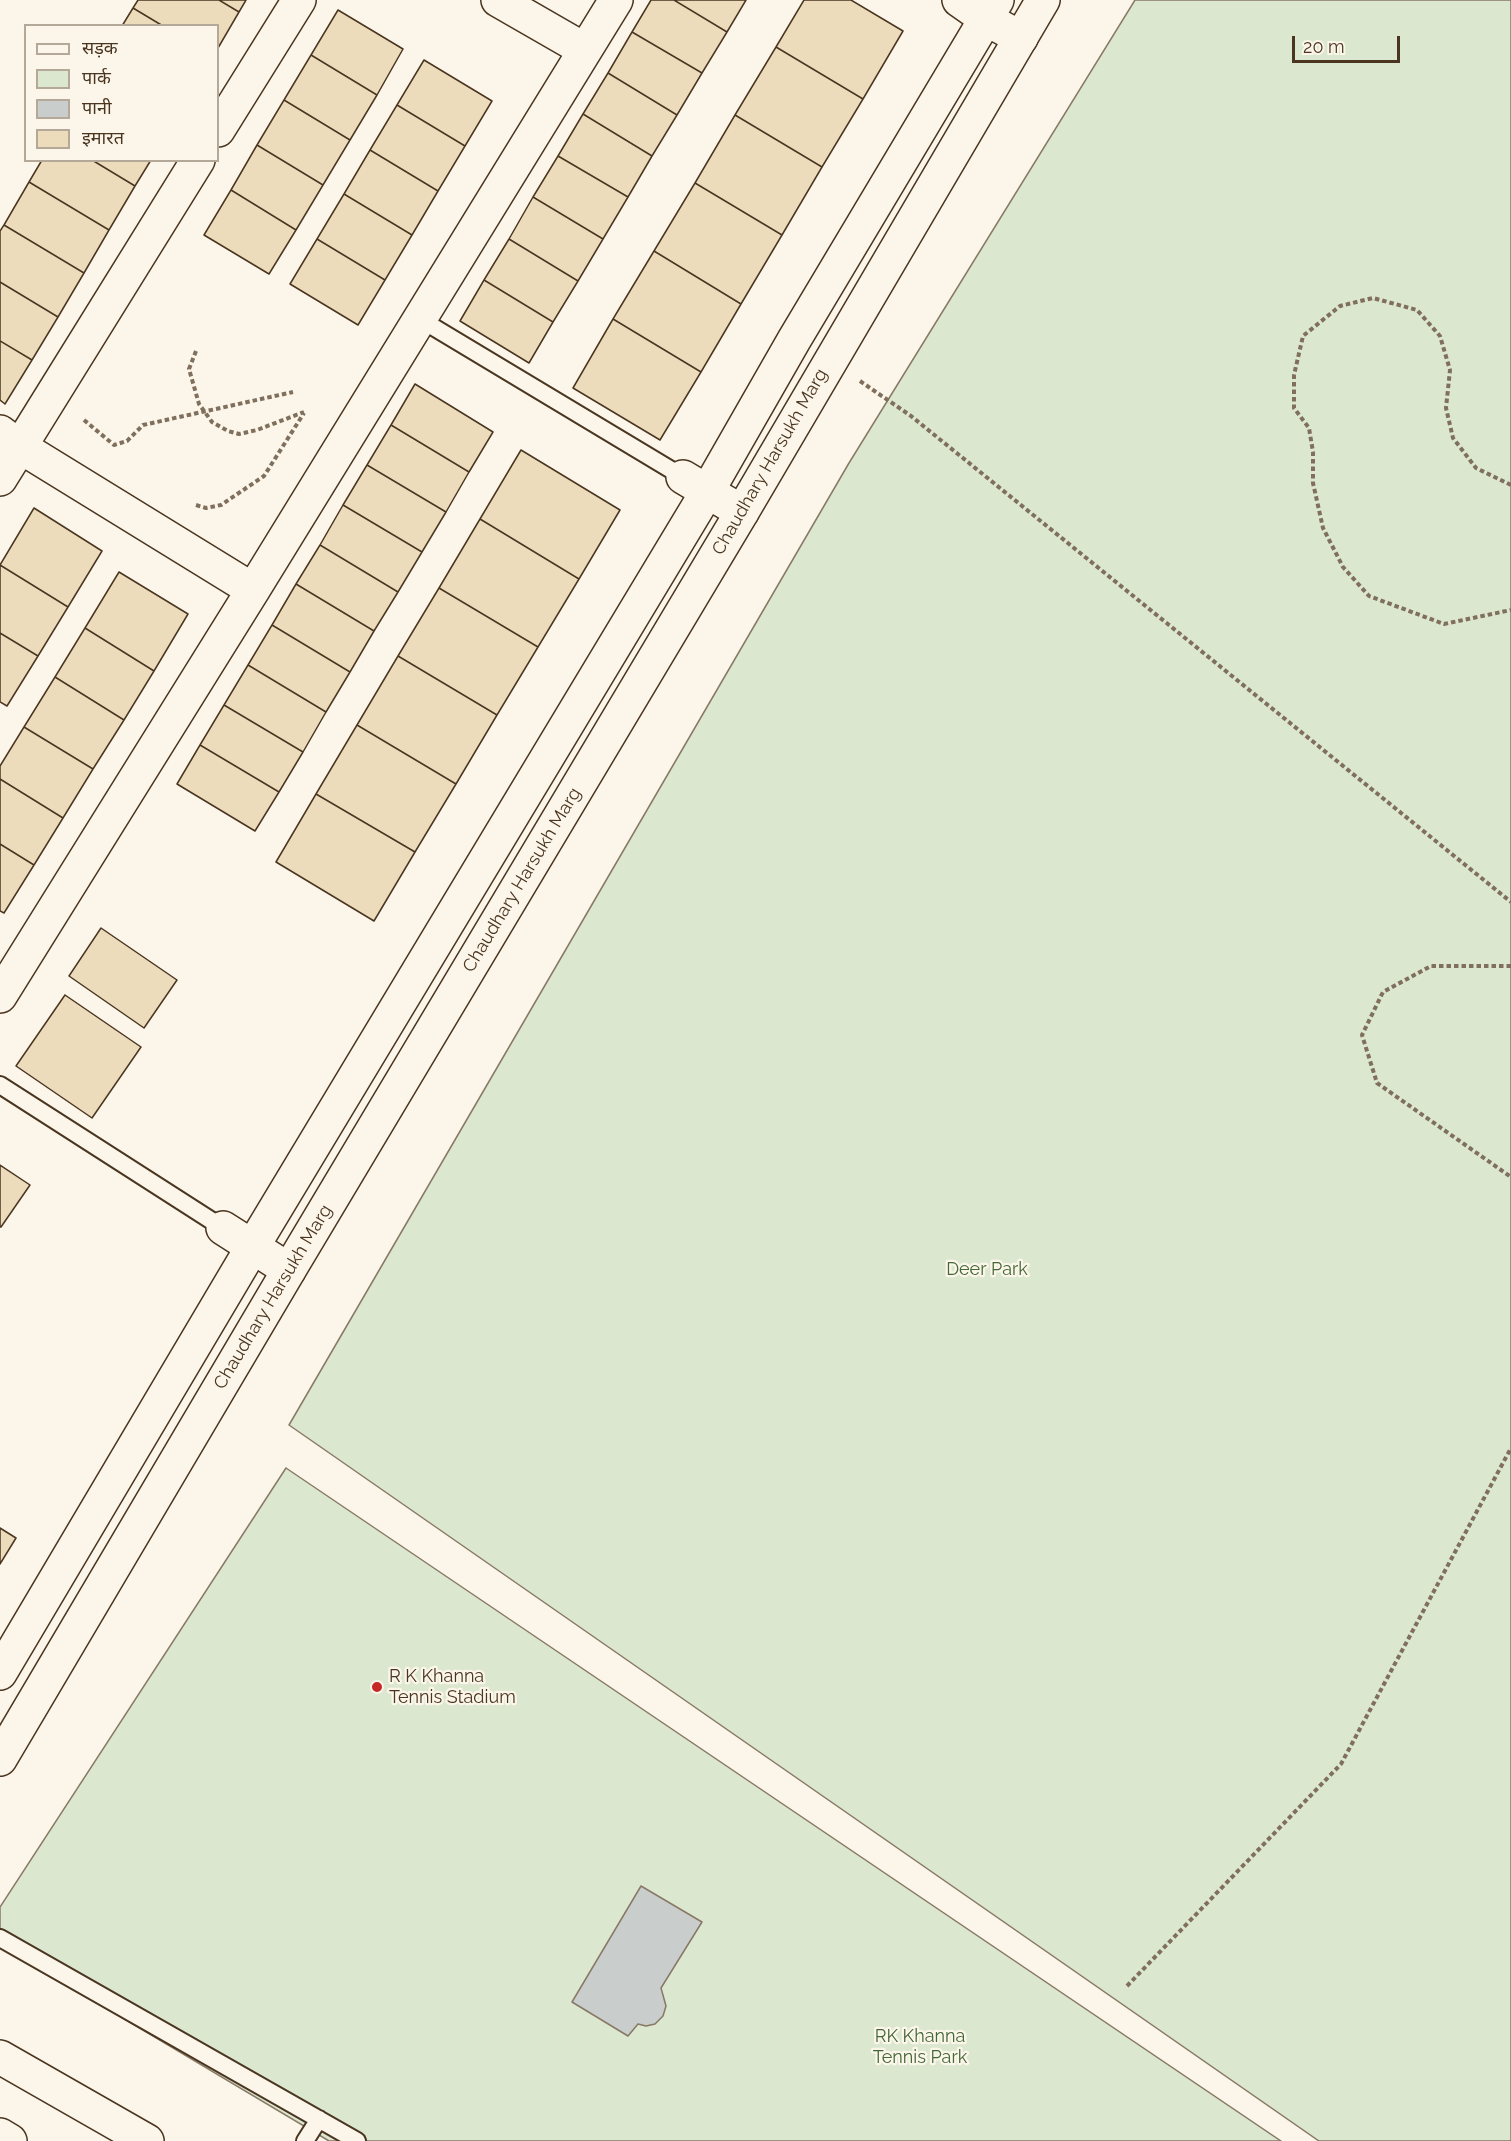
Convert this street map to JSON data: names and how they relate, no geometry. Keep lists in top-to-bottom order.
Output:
{
  "streets": {
    "street": ["Chaudhary Harsukh Marg"]
  },
  "parks": ["Deer Park", "RK Khanna Tennis Park"],
  "places": ["R K Khanna Tennis Stadium"],
  "legend": [
    "सड़क",
    "पार्क",
    "पानी",
    "इमारत"
  ],
  "scale_bar": "20 m"
}
